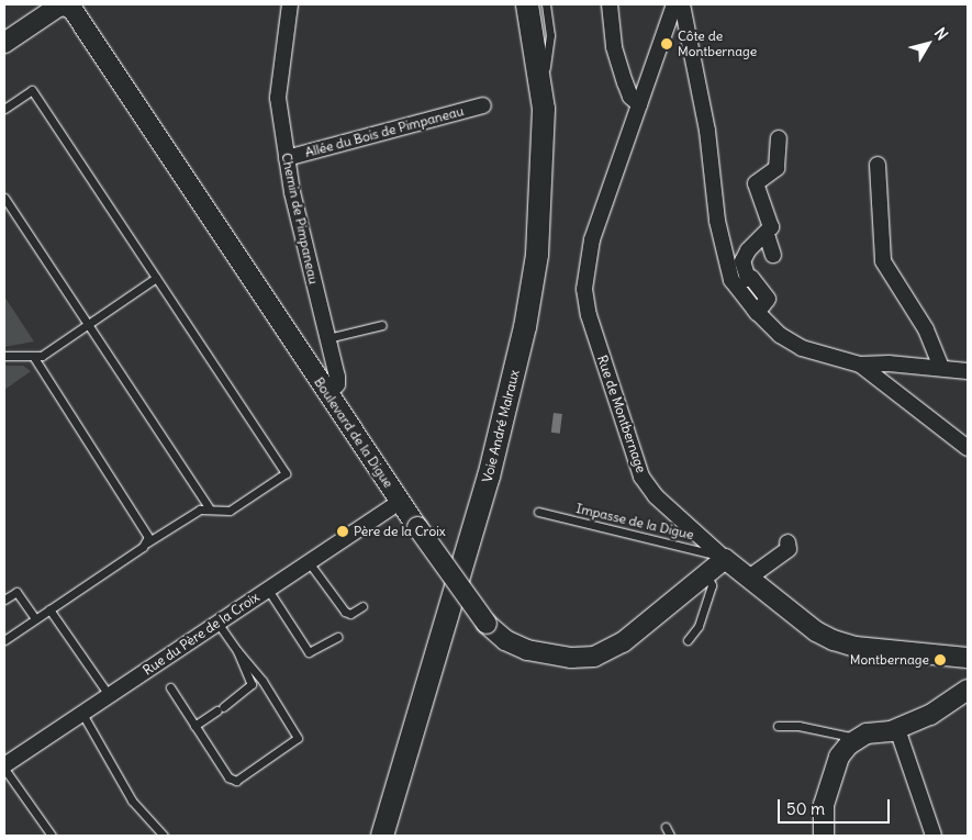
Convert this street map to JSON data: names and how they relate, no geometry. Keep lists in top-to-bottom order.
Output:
{
  "streets": {
    "main road": ["Voie André Malraux"],
    "street": [
      "Allée du Bois de Pimpaneau",
      "Chemin de Pimpaneau",
      "Rue de Montbernage",
      "Boulevard de la Digue",
      "Rue du Père de la Croix"
    ],
    "lane": ["Impasse de la Digue"]
  },
  "crossings": [
    ["Allée du Bois de Pimpaneau", "Chemin de Pimpaneau"],
    ["Chemin de Pimpaneau", "Boulevard de la Digue"],
    ["Rue de Montbernage", "Boulevard de la Digue"],
    ["Rue de Montbernage", "Impasse de la Digue"],
    ["Boulevard de la Digue", "Impasse de la Digue"],
    ["Boulevard de la Digue", "Rue du Père de la Croix"]
  ],
  "places": ["Côte de Montbernage", "Père de la Croix", "Montbernage"],
  "scale_bar": "50 m",
  "north": "top right"
}
